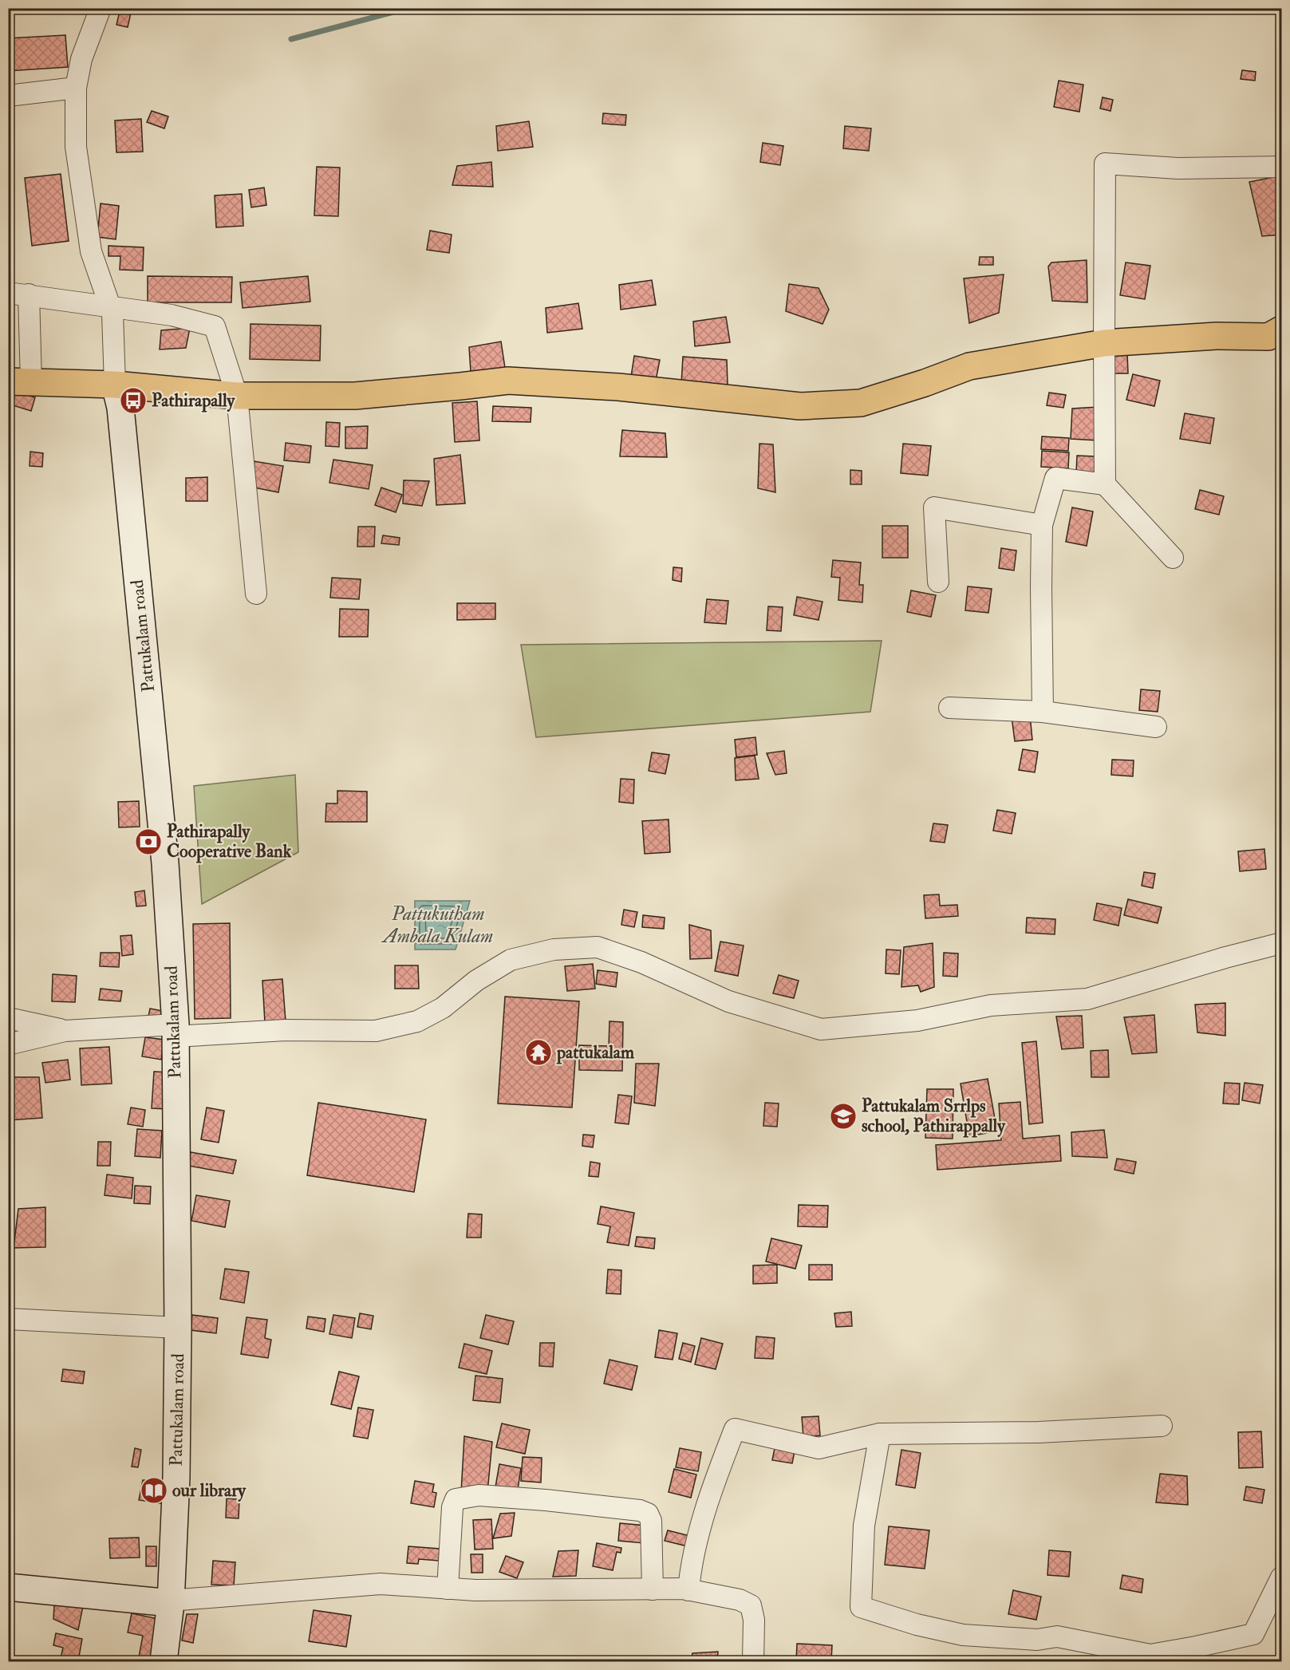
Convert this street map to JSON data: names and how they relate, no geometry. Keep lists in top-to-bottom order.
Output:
{
  "streets": {
    "main road": ["Pattukalam road"]
  },
  "water": ["Pattukutham Ambala Kulam"],
  "places": {
    "bus stop": ["Pathirapally"],
    "bank": ["Pathirapally Cooperative Bank"],
    "temple": ["pattukalam"],
    "school or university": ["Pattukalam Srrlps school, Pathirappally"],
    "library": ["our library"]
  }
}
